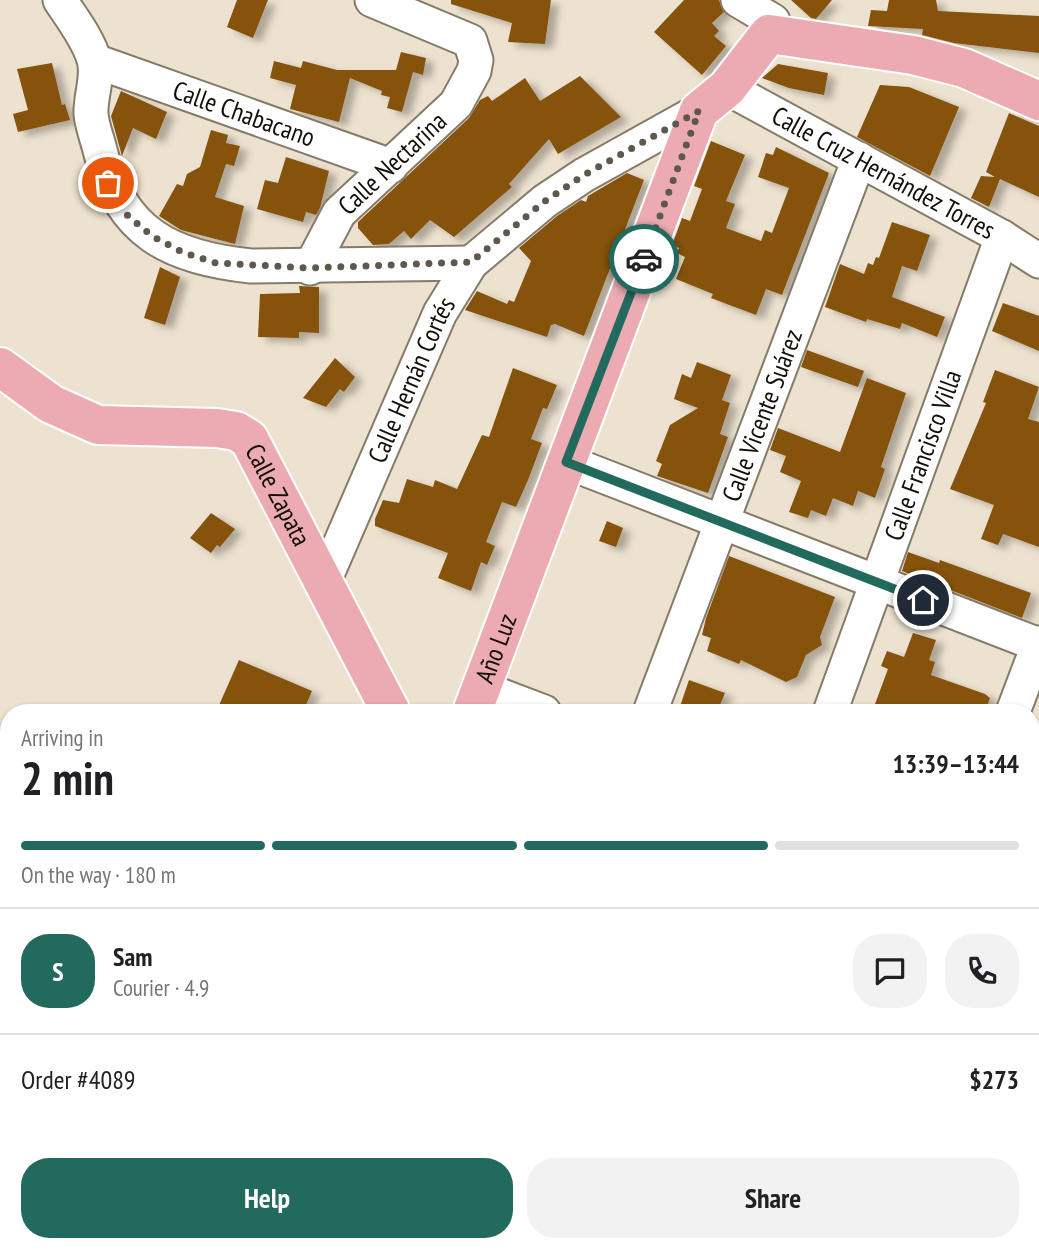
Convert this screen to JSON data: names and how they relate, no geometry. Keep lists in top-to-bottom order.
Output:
{
  "streets": {
    "main road": ["Calle Hernán Cortés", "Calle Zapata", "Año Luz"],
    "street": [
      "Calle Chabacano",
      "Calle Nectarina",
      "Calle Cruz Hernández Torres",
      "Calle Vicente Suárez",
      "Calle Francisco Villa"
    ]
  },
  "crossings": [
    ["Calle Chabacano", "Calle Nectarina"],
    ["Calle Cruz Hernández Torres", "Calle Hernán Cortés"],
    ["Calle Cruz Hernández Torres", "Calle Vicente Suárez"],
    ["Calle Cruz Hernández Torres", "Calle Francisco Villa"],
    ["Calle Cruz Hernández Torres", "Año Luz"],
    ["Calle Hernán Cortés", "Calle Zapata"],
    ["Calle Hernán Cortés", "Año Luz"]
  ],
  "page": {
    "heading": ["2 min", "Arriving in", "13:39–13:44"],
    "panel": [
      "Sam",
      "Courier · 4.9",
      "Order #4089",
      "$273"
    ],
    "bar": "On the way · 180 m",
    "round": "S",
    "buttons": ["Help", "Share"]
  }
}
